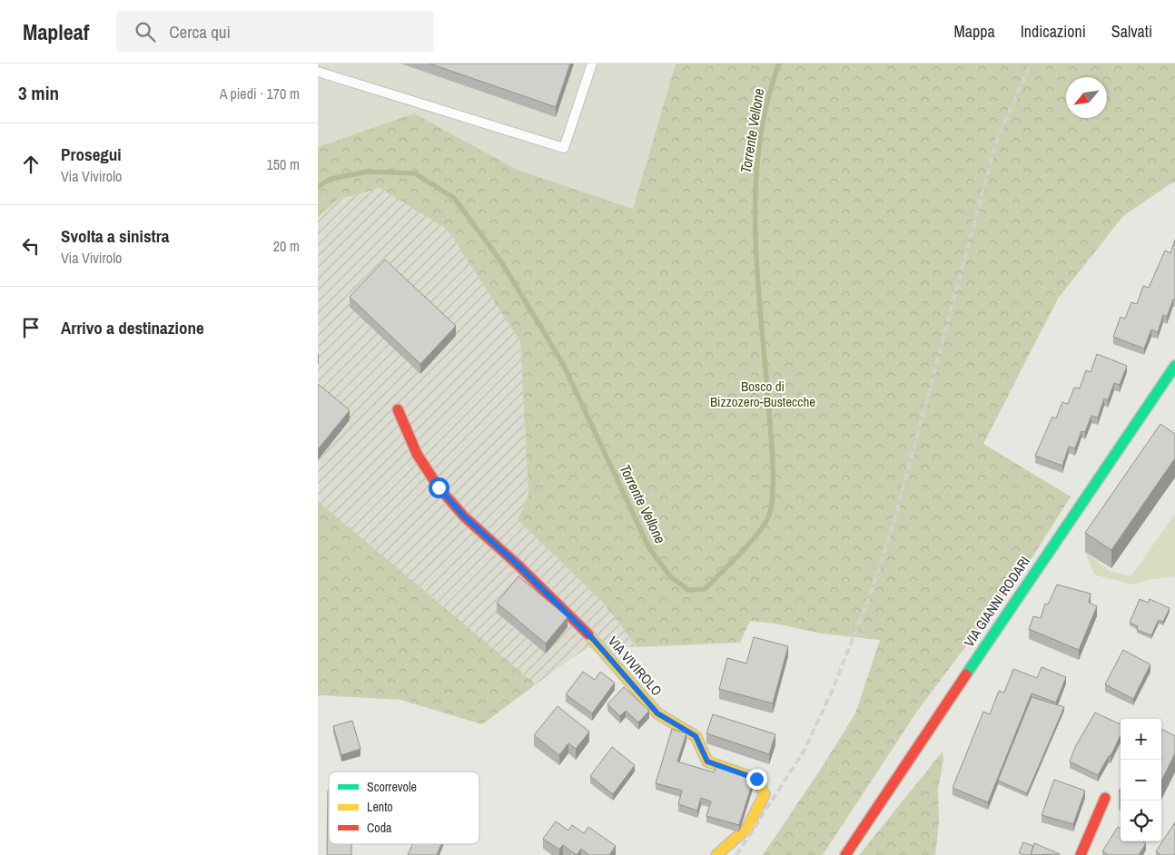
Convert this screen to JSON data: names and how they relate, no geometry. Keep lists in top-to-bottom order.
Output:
{
  "streets": {
    "street": ["VIA GIANNI RODARI", "VIA VIVIROLO"]
  },
  "water": ["Torrente Vellone"],
  "parks": ["Bosco di Bizzozero-Bustecche"],
  "legend": ["Scorrevole", "Lento", "Coda"],
  "north": "bottom left",
  "page": {
    "header": "Mapleaf",
    "search": "Cerca qui",
    "nav": ["Mappa", "Indicazioni", "Salvati"],
    "heading": ["3 min", "A piedi · 170 m"],
    "list": [
      ["Prosegui", "Via Vivirolo", "150 m"],
      ["Svolta a sinistra", "Via Vivirolo", "20 m"],
      "Arrivo a destinazione"
    ],
    "map_buttons": ["+", "−"]
  }
}
